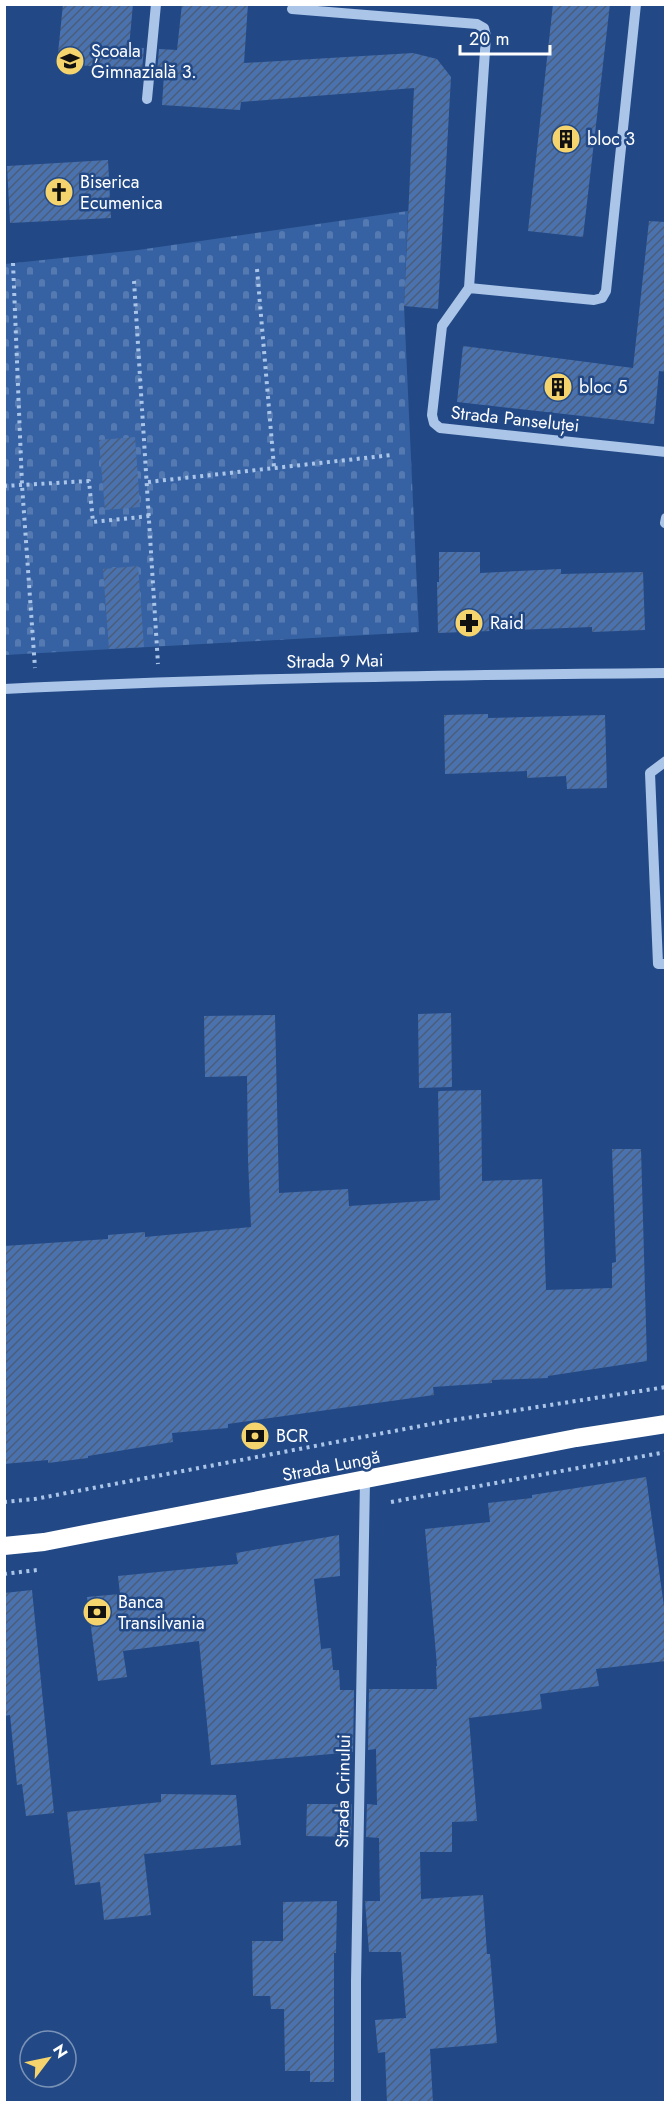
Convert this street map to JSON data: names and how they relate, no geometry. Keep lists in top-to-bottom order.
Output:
{
  "streets": {
    "highway": ["Strada Lungă"],
    "street": ["Strada Panseluței", "Strada 9 Mai", "Strada Crinului"]
  },
  "crossings": [
    ["Strada Lungă", "Strada Crinului"]
  ],
  "places": {
    "school or university": ["Școala Gimnazială 3."],
    "building": ["bloc 3", "bloc 5"],
    "church": ["Biserica Ecumenica"],
    "pharmacy": ["Raid"],
    "bank": ["BCR", "Banca Transilvania"]
  },
  "scale_bar": "20 m",
  "north": "top right"
}
